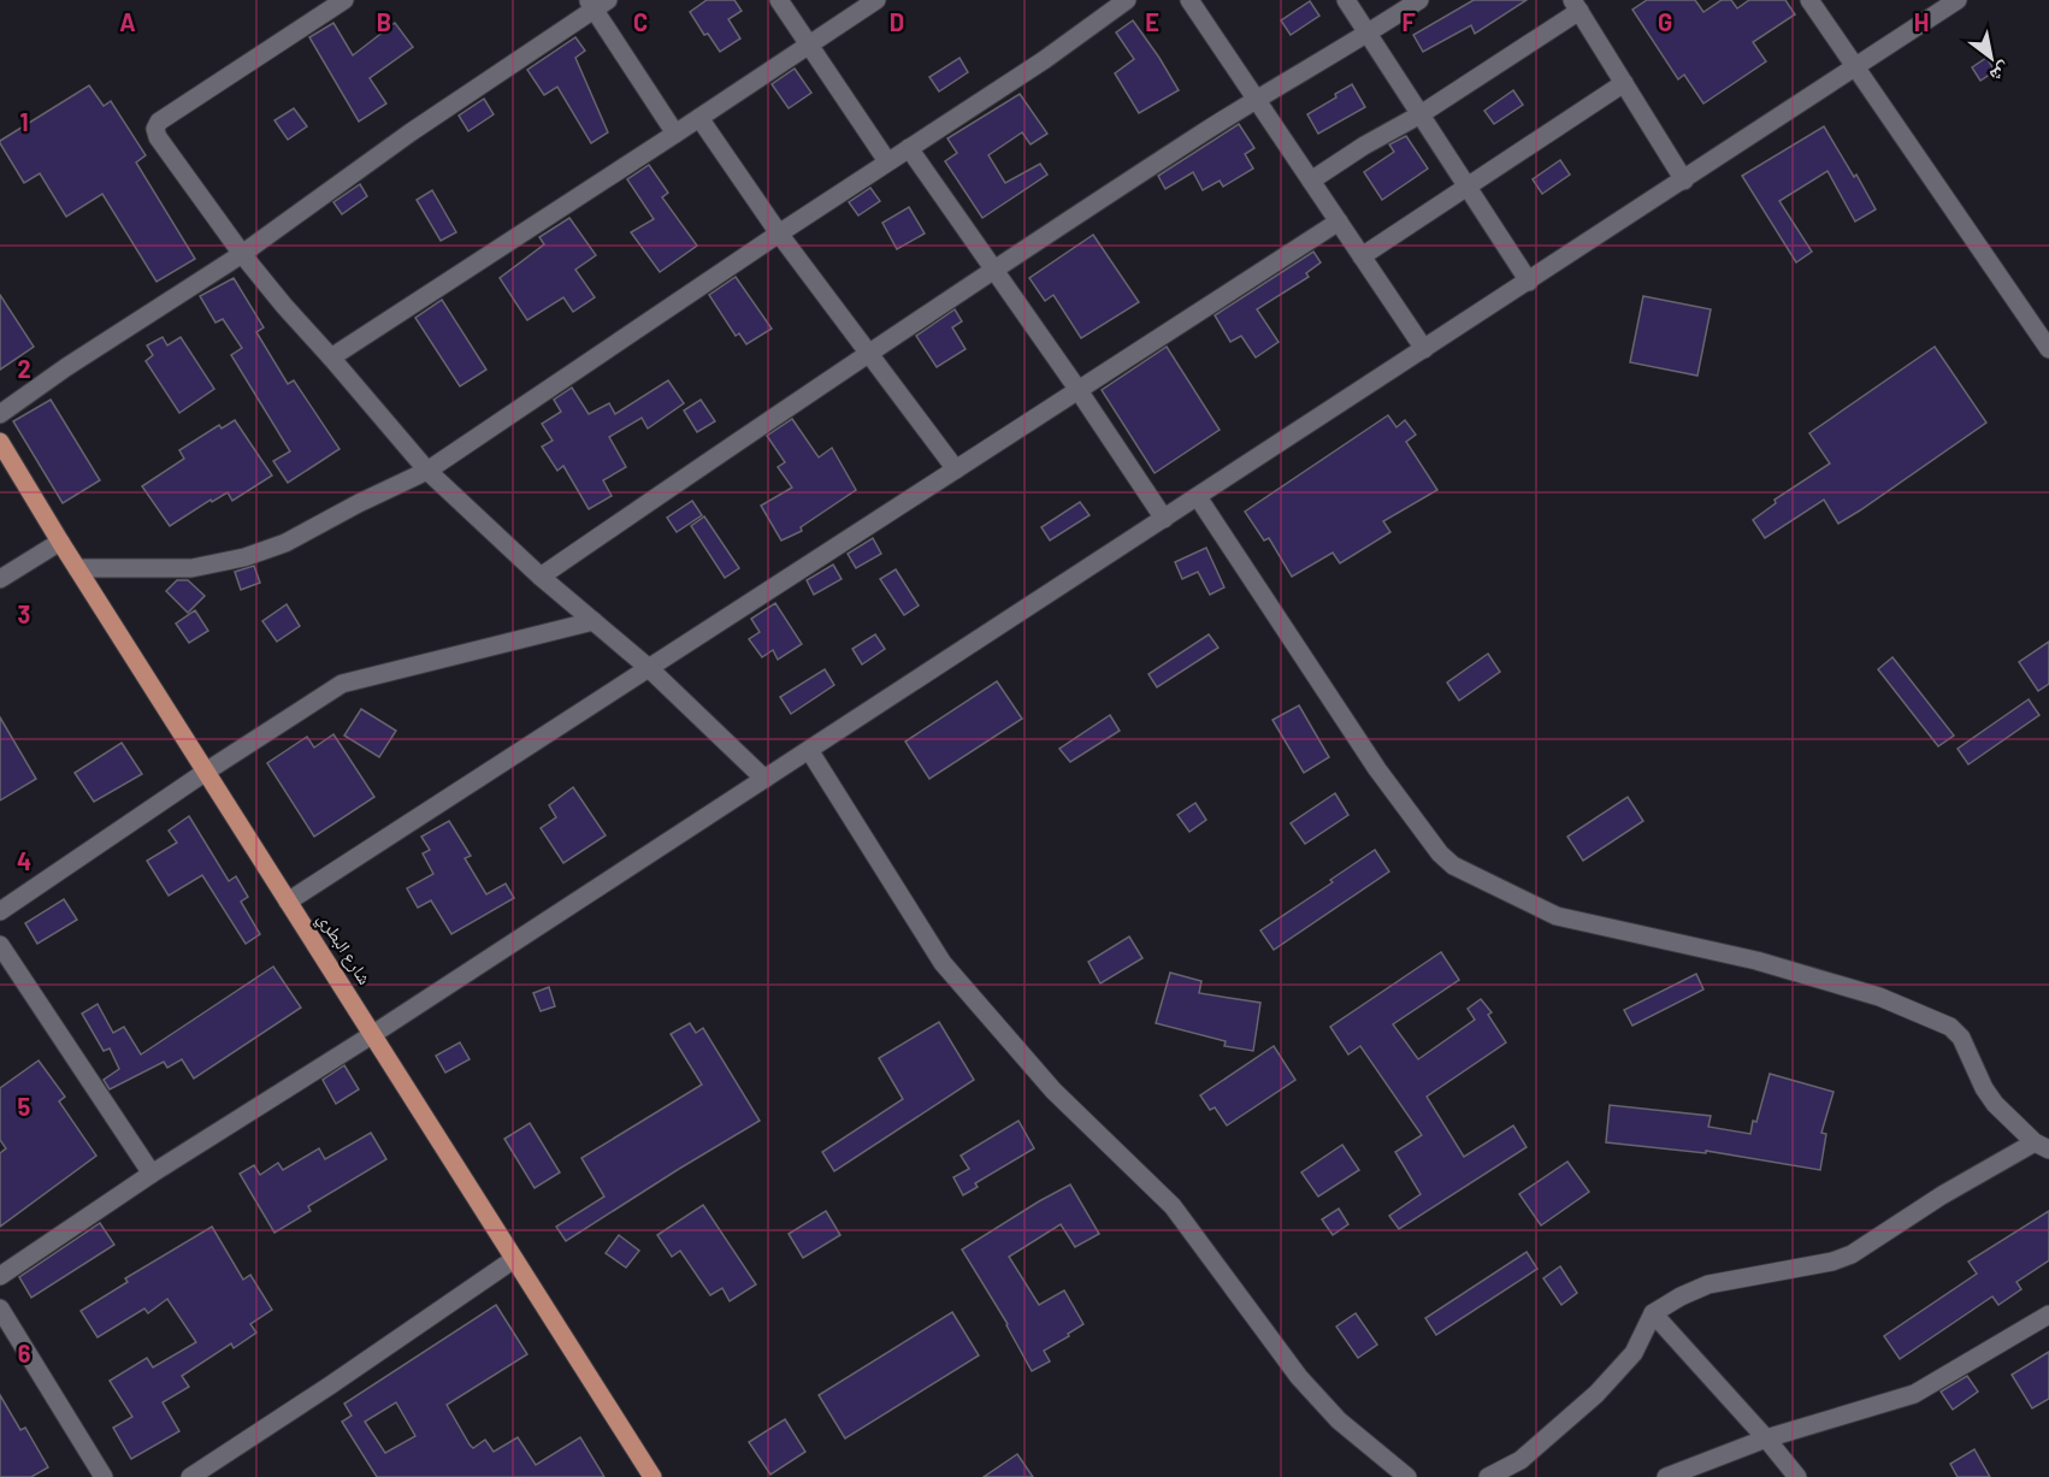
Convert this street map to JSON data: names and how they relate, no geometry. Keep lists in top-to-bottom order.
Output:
{
  "streets": {
    "main road": ["شارع البطري"]
  },
  "north": "bottom right",
  "grid": {
    "columns": [
      "A",
      "B",
      "C",
      "D",
      "E",
      "F",
      "G",
      "H"
    ],
    "rows": [
      "1",
      "2",
      "3",
      "4",
      "5",
      "6"
    ]
  }
}
